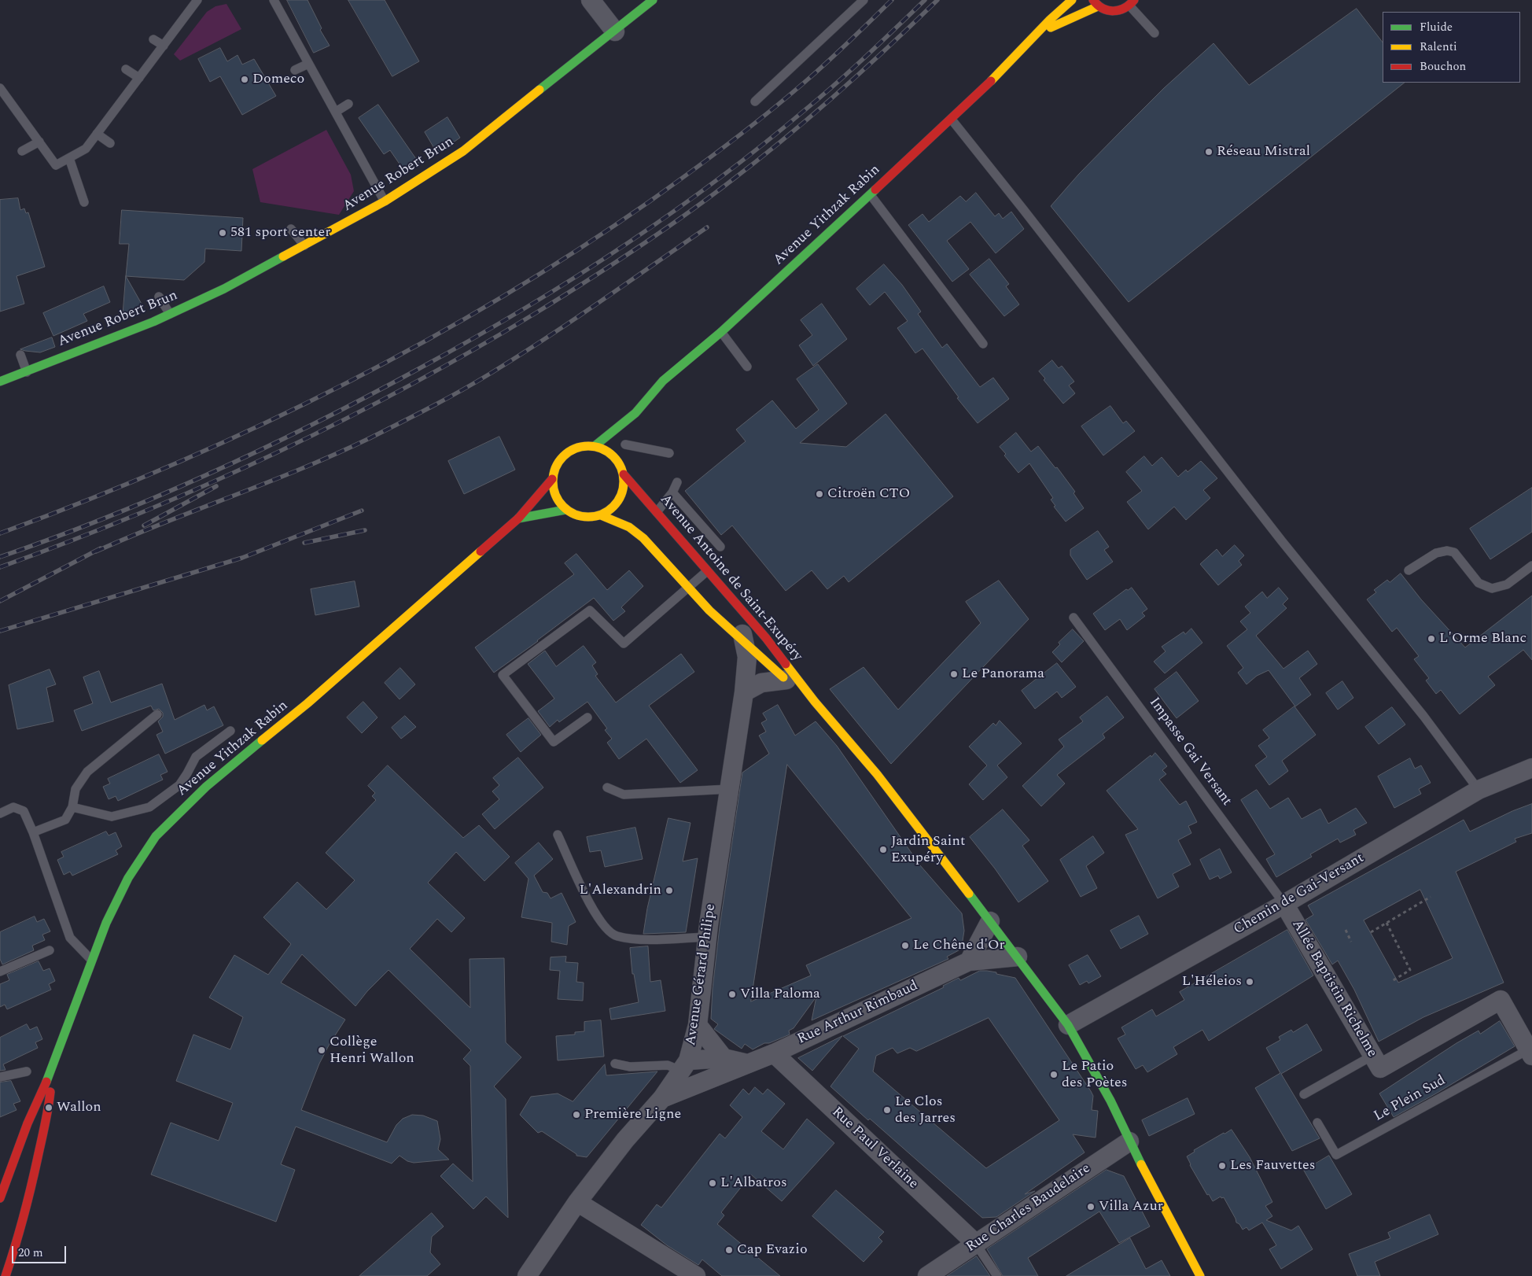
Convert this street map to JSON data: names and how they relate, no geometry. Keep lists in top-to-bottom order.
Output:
{
  "streets": {
    "main road": ["Avenue Robert Brun", "Avenue Yithzak Rabin", "Avenue Antoine de Saint-Exupéry"],
    "street": [
      "Chemin de Gai-Versant",
      "Avenue Gérard Philipe",
      "Allée Baptistin Richelme",
      "Rue Arthur Rimbaud",
      "Rue Paul Verlaine",
      "Rue Charles Baudelaire"
    ],
    "lane": ["Impasse Gai Versant", "Le Plein Sud"]
  },
  "crossings": [
    ["Avenue Yithzak Rabin", "Avenue Antoine de Saint-Exupéry"],
    ["Avenue Antoine de Saint-Exupéry", "Chemin de Gai-Versant"],
    ["Avenue Antoine de Saint-Exupéry", "Avenue Gérard Philipe"],
    ["Avenue Antoine de Saint-Exupéry", "Rue Arthur Rimbaud"],
    ["Avenue Antoine de Saint-Exupéry", "Rue Charles Baudelaire"],
    ["Impasse Gai Versant", "Chemin de Gai-Versant"],
    ["Impasse Gai Versant", "Allée Baptistin Richelme"],
    ["Chemin de Gai-Versant", "Allée Baptistin Richelme"],
    ["Avenue Gérard Philipe", "Rue Arthur Rimbaud"],
    ["Allée Baptistin Richelme", "Le Plein Sud"],
    ["Rue Arthur Rimbaud", "Rue Paul Verlaine"],
    ["Rue Paul Verlaine", "Rue Charles Baudelaire"]
  ],
  "places": [
    "Domeco",
    "Réseau Mistral",
    "581 sport center",
    "Citroën CTO",
    "L'Orme Blanc",
    "Le Panorama",
    "Jardin Saint Exupéry",
    "L'Alexandrin",
    "Le Chêne d'Or",
    "L'Héleios",
    "Villa Paloma",
    "Collège Henri Wallon",
    "Le Patio des Poètes",
    "Wallon",
    "Le Clos des Jarres",
    "Première Ligne",
    "Les Fauvettes",
    "L'Albatros",
    "Villa Azur",
    "Cap Evazio"
  ],
  "legend": ["Fluide", "Ralenti", "Bouchon"],
  "scale_bar": "20 m"
}
